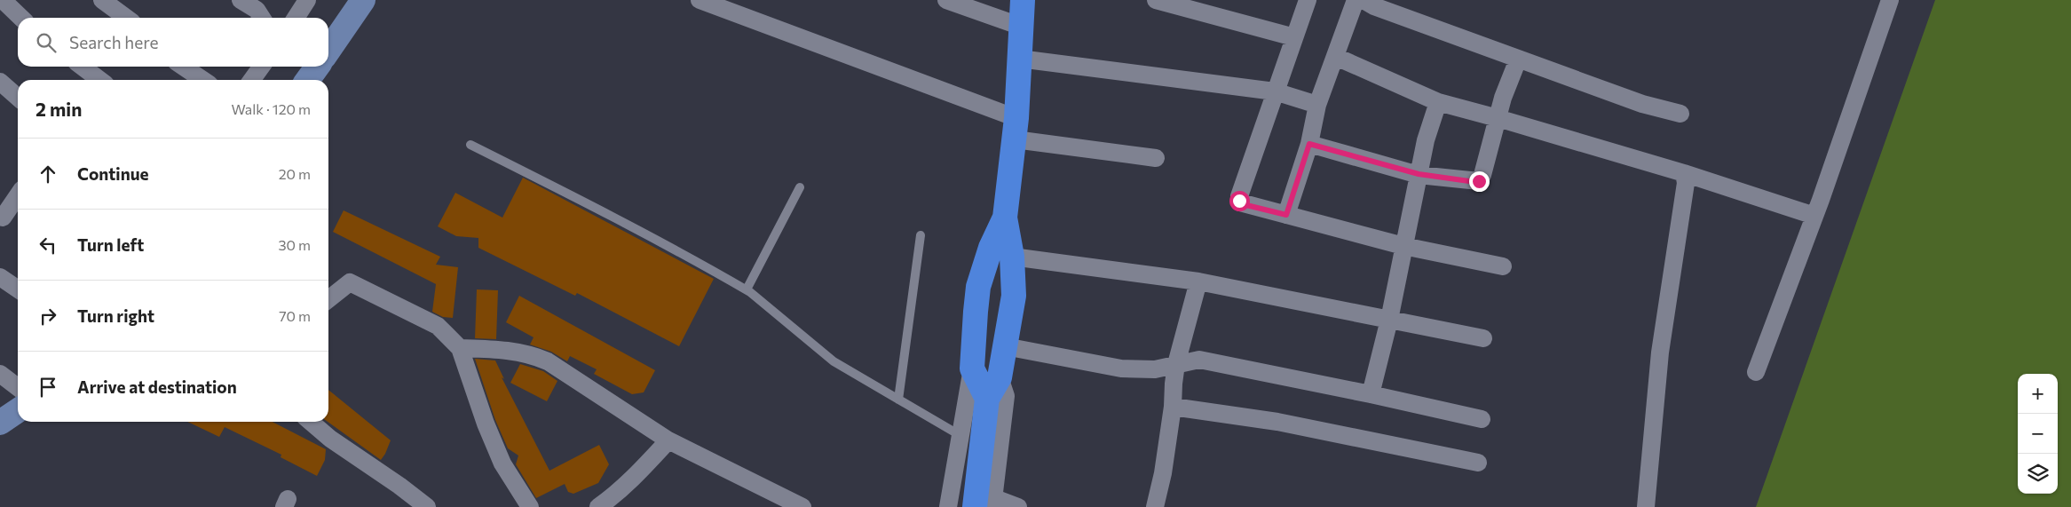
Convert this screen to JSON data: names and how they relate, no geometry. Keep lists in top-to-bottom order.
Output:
{
  "page": {
    "search": "Search here",
    "heading": ["2 min", "Walk · 120 m"],
    "list": [
      ["Continue", "20 m"],
      ["Turn left", "30 m"],
      ["Turn right", "70 m"],
      "Arrive at destination"
    ],
    "map_buttons": ["+", "−"]
  }
}
